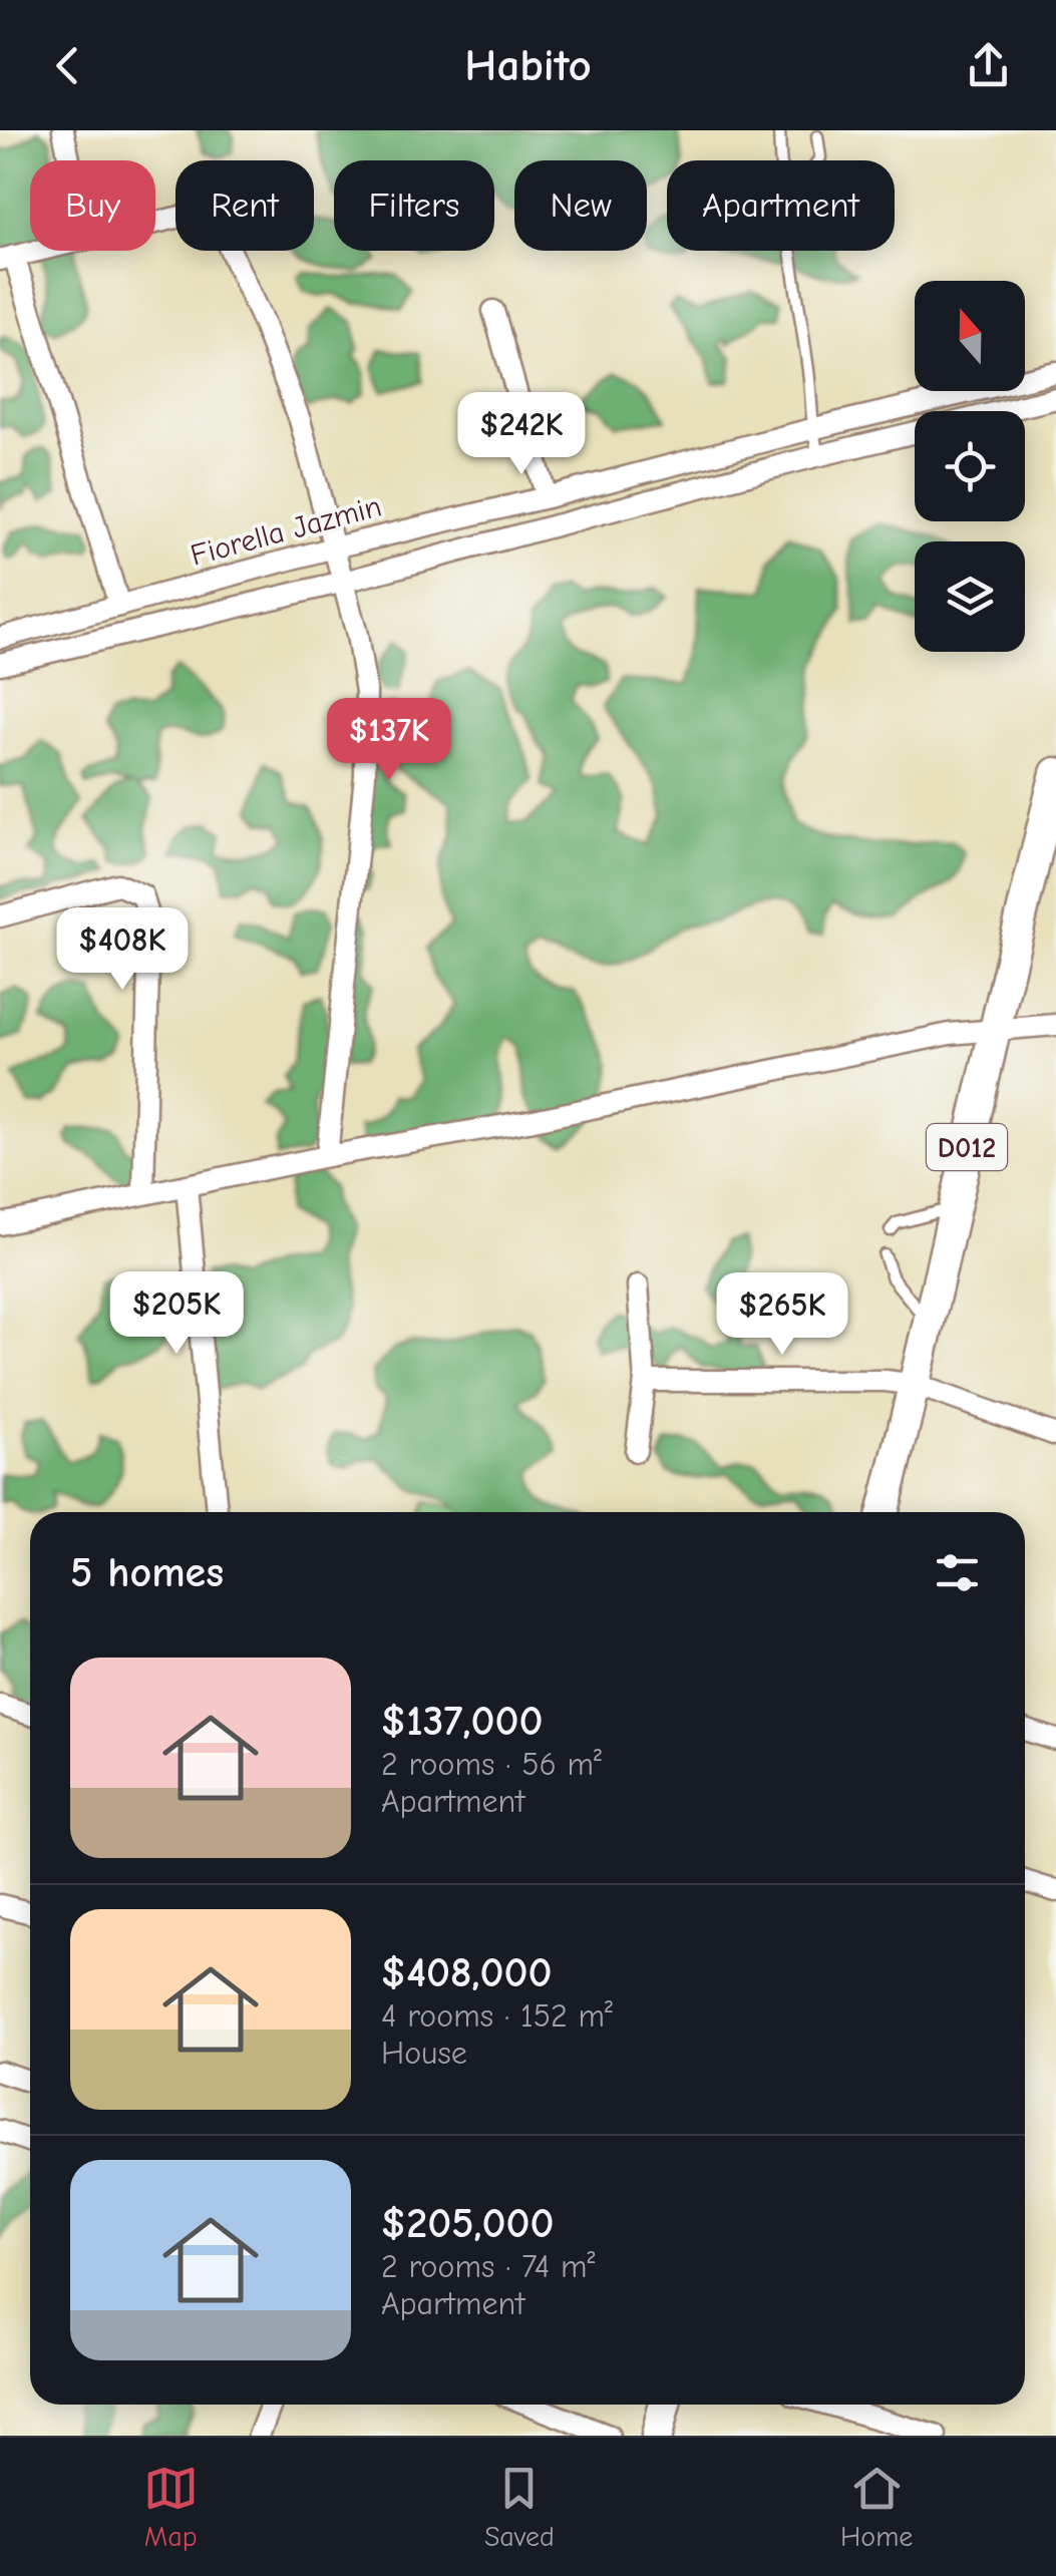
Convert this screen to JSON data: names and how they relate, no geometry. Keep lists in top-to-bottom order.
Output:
{
  "streets": {
    "main road": ["D012"],
    "street": ["Fiorella Jazmin"]
  },
  "north": "top",
  "page": {
    "header": "Habito",
    "chip": [
      "Buy",
      "Rent",
      "Filters",
      "New",
      "Apartment"
    ],
    "price": [
      "$242K",
      "$137K",
      "$408K",
      "$205K",
      "$265K"
    ],
    "heading": "5 homes",
    "list": [
      {
        "name": "$137,000",
        "note": "2 rooms · 56 m² · Apartment"
      },
      {
        "name": "$408,000",
        "note": "4 rooms · 152 m² · House"
      },
      {
        "name": "$205,000",
        "note": "2 rooms · 74 m² · Apartment"
      }
    ],
    "tabs": ["Map", "Saved", "Home"]
  }
}
